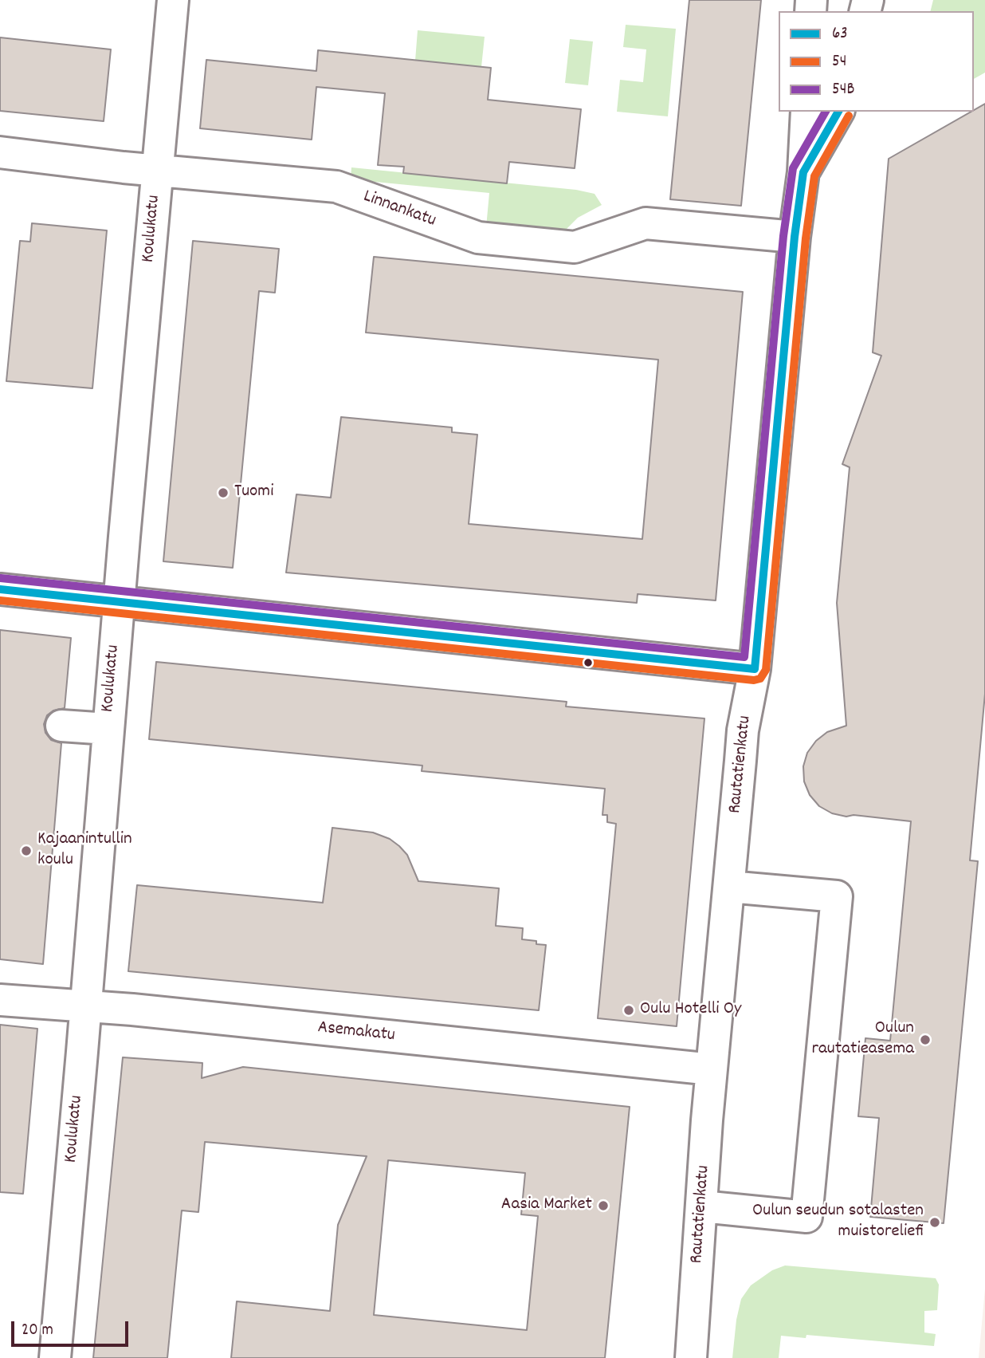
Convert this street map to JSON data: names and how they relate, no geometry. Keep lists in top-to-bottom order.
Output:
{
  "streets": {
    "street": [
      "Linnankatu",
      "Koulukatu",
      "Rautatienkatu",
      "Asemakatu"
    ]
  },
  "crossings": [
    ["Linnankatu", "Koulukatu"],
    ["Linnankatu", "Rautatienkatu"],
    ["Koulukatu", "Asemakatu"],
    ["Rautatienkatu", "Asemakatu"]
  ],
  "places": [
    "Tuomi",
    "Kajaanintullin koulu",
    "Oulu Hotelli Oy",
    "Oulun rautatieasema",
    "Aasia Market",
    "Oulun seudun sotalasten muistoreliefi"
  ],
  "lines": ["transit line 63", "transit line 54B", "transit line 54"],
  "legend": ["63", "54", "54B"],
  "scale_bar": "20 m"
}
